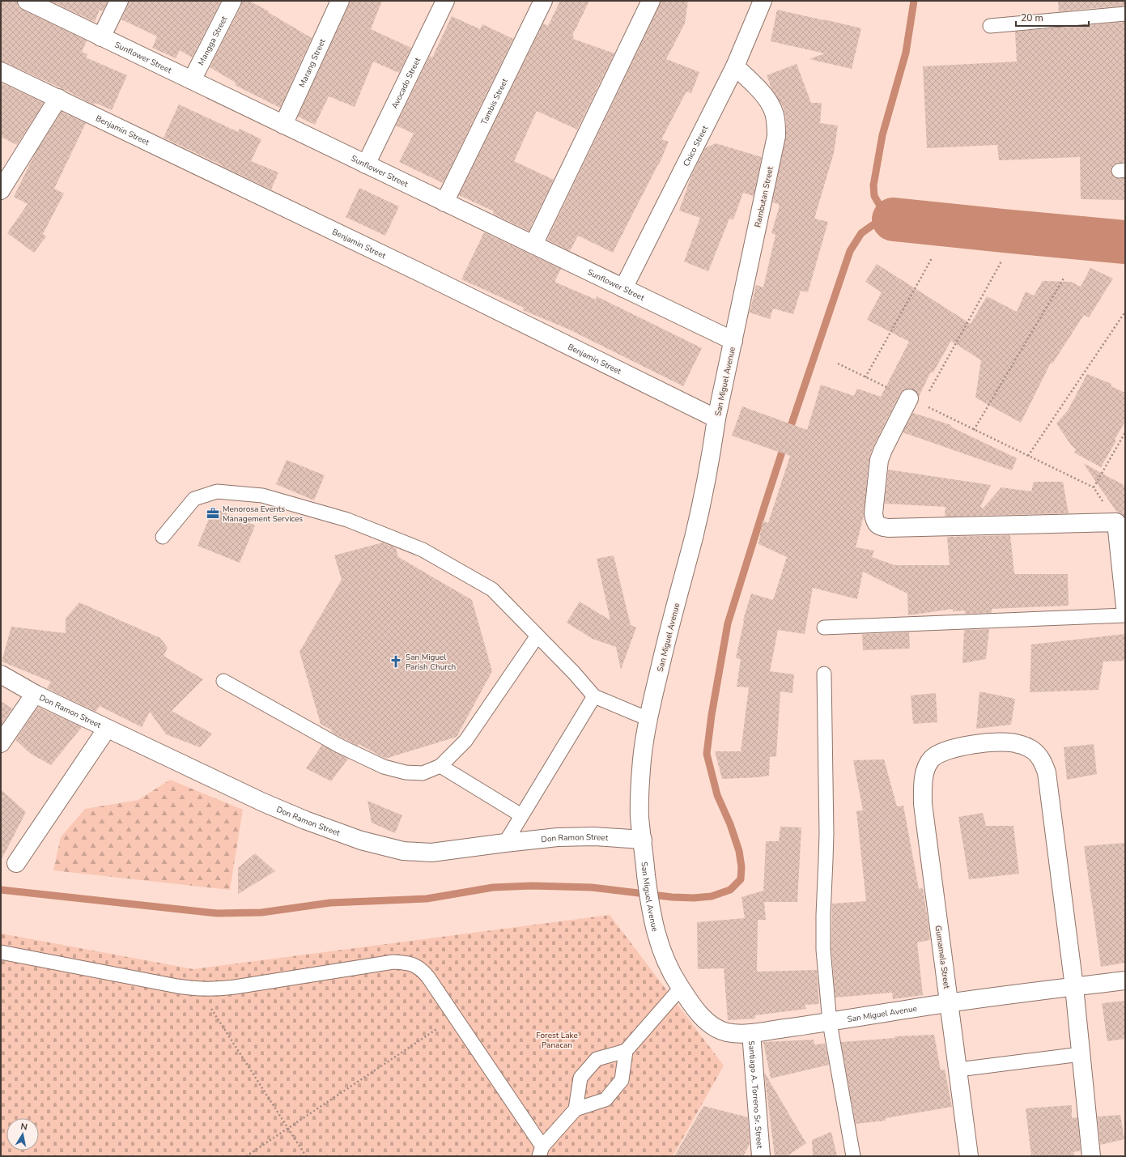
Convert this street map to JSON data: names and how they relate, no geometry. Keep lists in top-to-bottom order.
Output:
{
  "streets": {
    "street": [
      "Mangga Street",
      "Sunflower Street",
      "Marang Street",
      "Avocado Street",
      "Tambis Street",
      "Benjamin Street",
      "Chico Street",
      "Rambutan Street",
      "San Miguel Avenue",
      "Don Ramon Street",
      "Gumamela Street",
      "Santiago A. Torreno Sr. Street"
    ]
  },
  "crossings": [
    ["Mangga Street", "Sunflower Street"],
    ["Sunflower Street", "Marang Street"],
    ["Sunflower Street", "Avocado Street"],
    ["Sunflower Street", "Tambis Street"],
    ["Sunflower Street", "Chico Street"],
    ["Sunflower Street", "Rambutan Street"],
    ["Sunflower Street", "San Miguel Avenue"],
    ["Benjamin Street", "San Miguel Avenue"],
    ["Chico Street", "Rambutan Street"],
    ["Rambutan Street", "San Miguel Avenue"],
    ["San Miguel Avenue", "Don Ramon Street"],
    ["San Miguel Avenue", "Gumamela Street"],
    ["San Miguel Avenue", "Santiago A. Torreno Sr. Street"]
  ],
  "parks": ["Forest Lake Panacan"],
  "places": {
    "office": ["Menorosa Events Management Services"],
    "church": ["San Miguel Parish Church"]
  },
  "scale_bar": "20 m",
  "north": "top"
}
